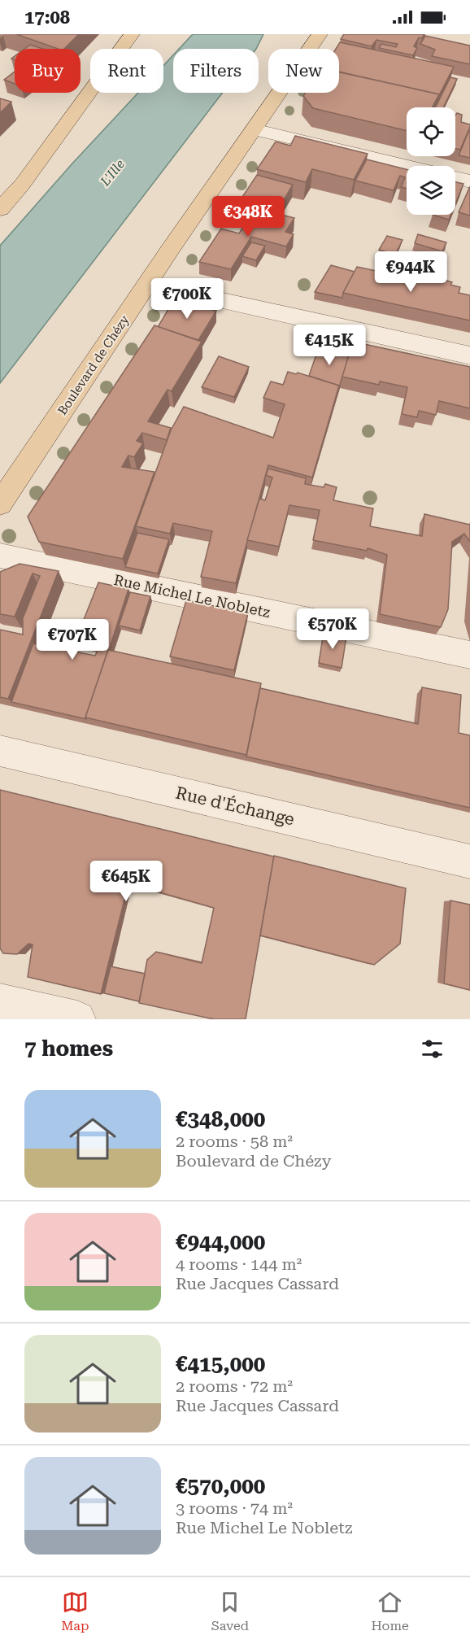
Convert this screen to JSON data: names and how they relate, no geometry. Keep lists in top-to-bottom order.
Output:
{
  "streets": {
    "main road": ["Boulevard de Chézy"],
    "street": ["Rue Michel Le Nobletz", "Rue d'Échange"]
  },
  "water": ["L'Ille"],
  "page": {
    "status": "17:08",
    "chip": [
      "Buy",
      "Rent",
      "Filters",
      "New"
    ],
    "price": [
      "€348K",
      "€944K",
      "€700K",
      "€415K",
      "€570K",
      "€707K",
      "€645K"
    ],
    "heading": "7 homes",
    "list": [
      {
        "name": "€348,000",
        "note": "2 rooms · 58 m² · Boulevard de Chézy"
      },
      {
        "name": "€944,000",
        "note": "4 rooms · 144 m² · Rue Jacques Cassard"
      },
      {
        "name": "€415,000",
        "note": "2 rooms · 72 m² · Rue Jacques Cassard"
      },
      {
        "name": "€570,000",
        "note": "3 rooms · 74 m² · Rue Michel Le Nobletz"
      }
    ],
    "tabs": ["Map", "Saved", "Home"]
  }
}
